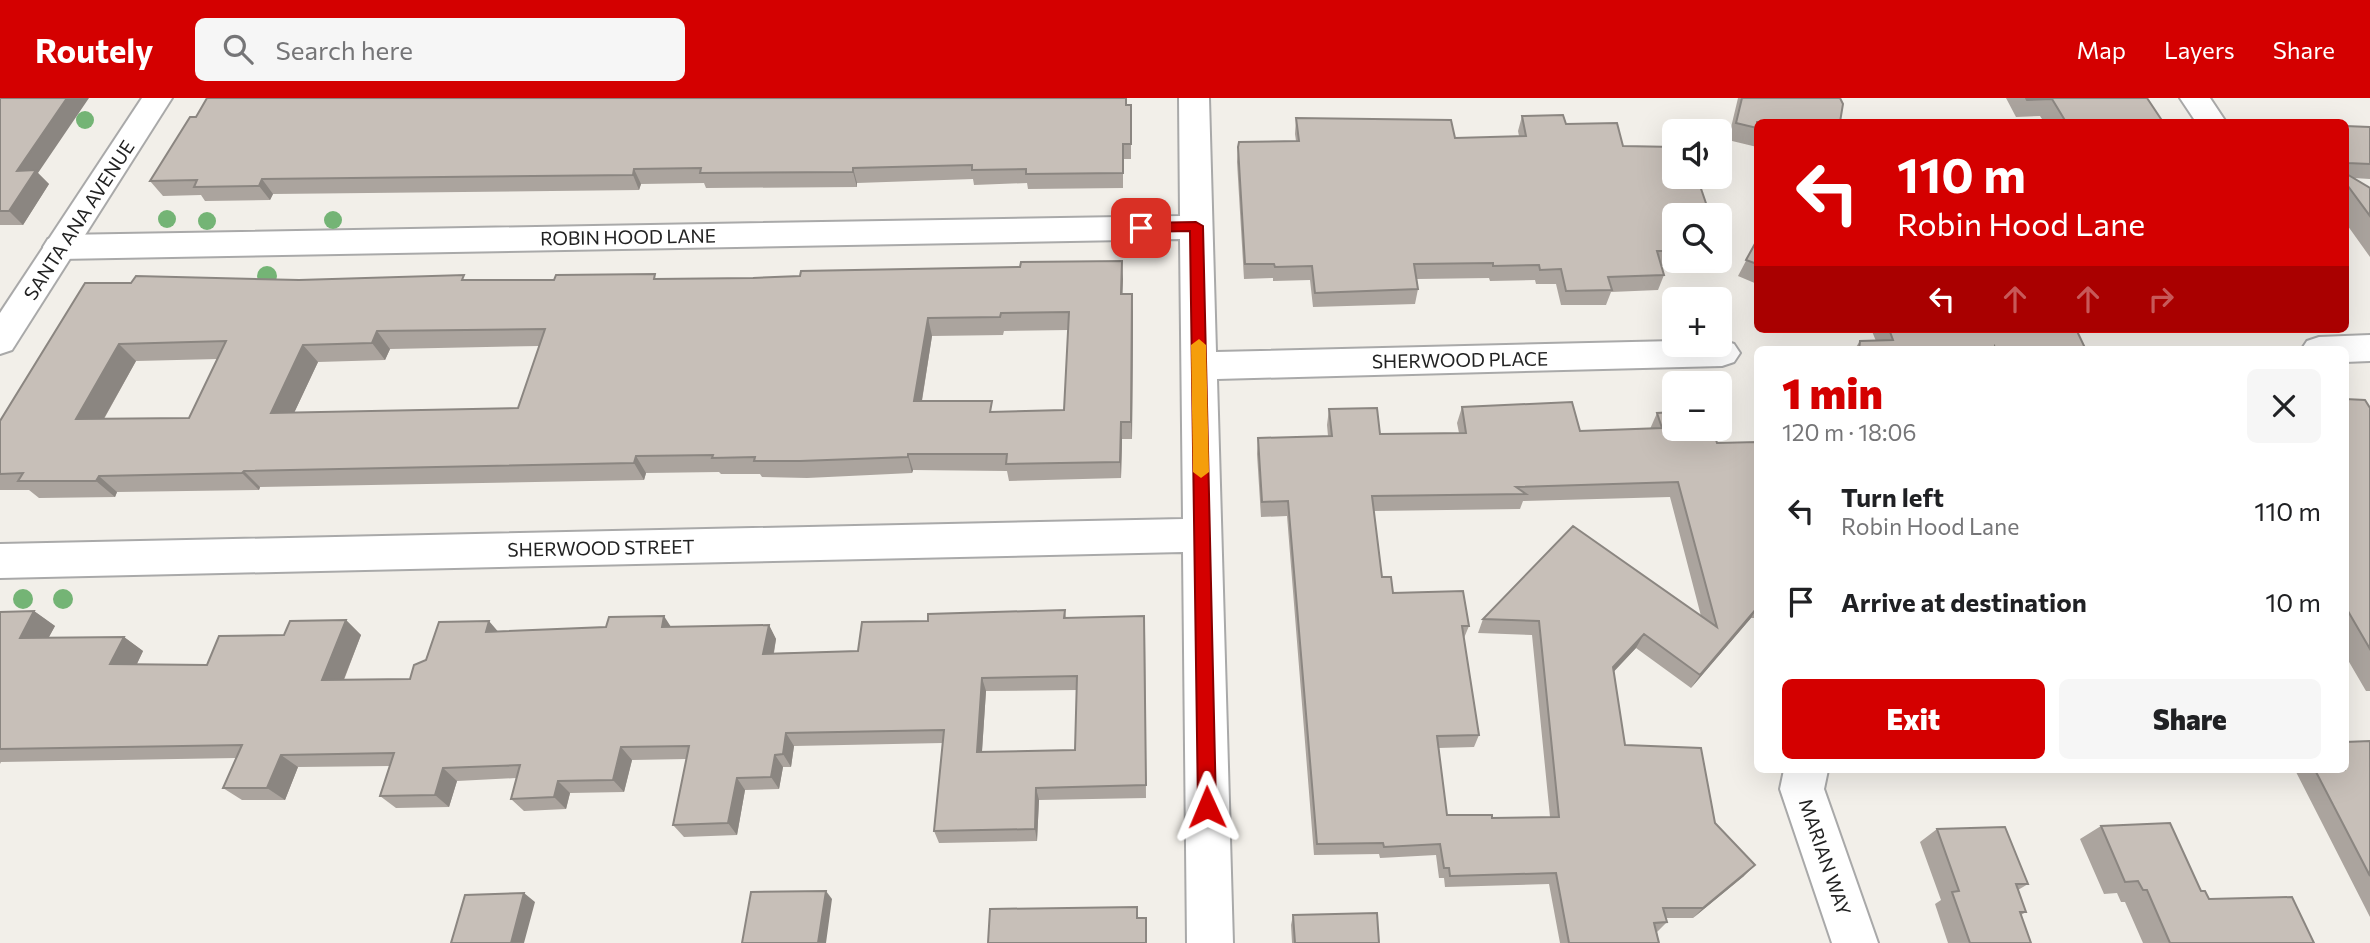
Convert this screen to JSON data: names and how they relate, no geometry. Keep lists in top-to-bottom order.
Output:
{
  "streets": {
    "street": [
      "SANTA ANA AVENUE",
      "ROBIN HOOD LANE",
      "SHERWOOD PLACE",
      "SHERWOOD STREET",
      "MARIAN WAY"
    ]
  },
  "crossings": [
    ["SANTA ANA AVENUE", "ROBIN HOOD LANE"]
  ],
  "page": {
    "header": "Routely",
    "search": "Search here",
    "nav": ["Map", "Layers", "Share"],
    "map_buttons": ["+", "−"],
    "turn": ["110 m", "Robin Hood Lane"],
    "heading": ["1 min", "120 m · 18:06"],
    "list": [
      {
        "name": "Turn left",
        "note": "Robin Hood Lane",
        "value": "110 m"
      },
      {
        "name": "Arrive at destination",
        "value": "10 m"
      }
    ],
    "buttons": ["Exit", "Share"]
  }
}
